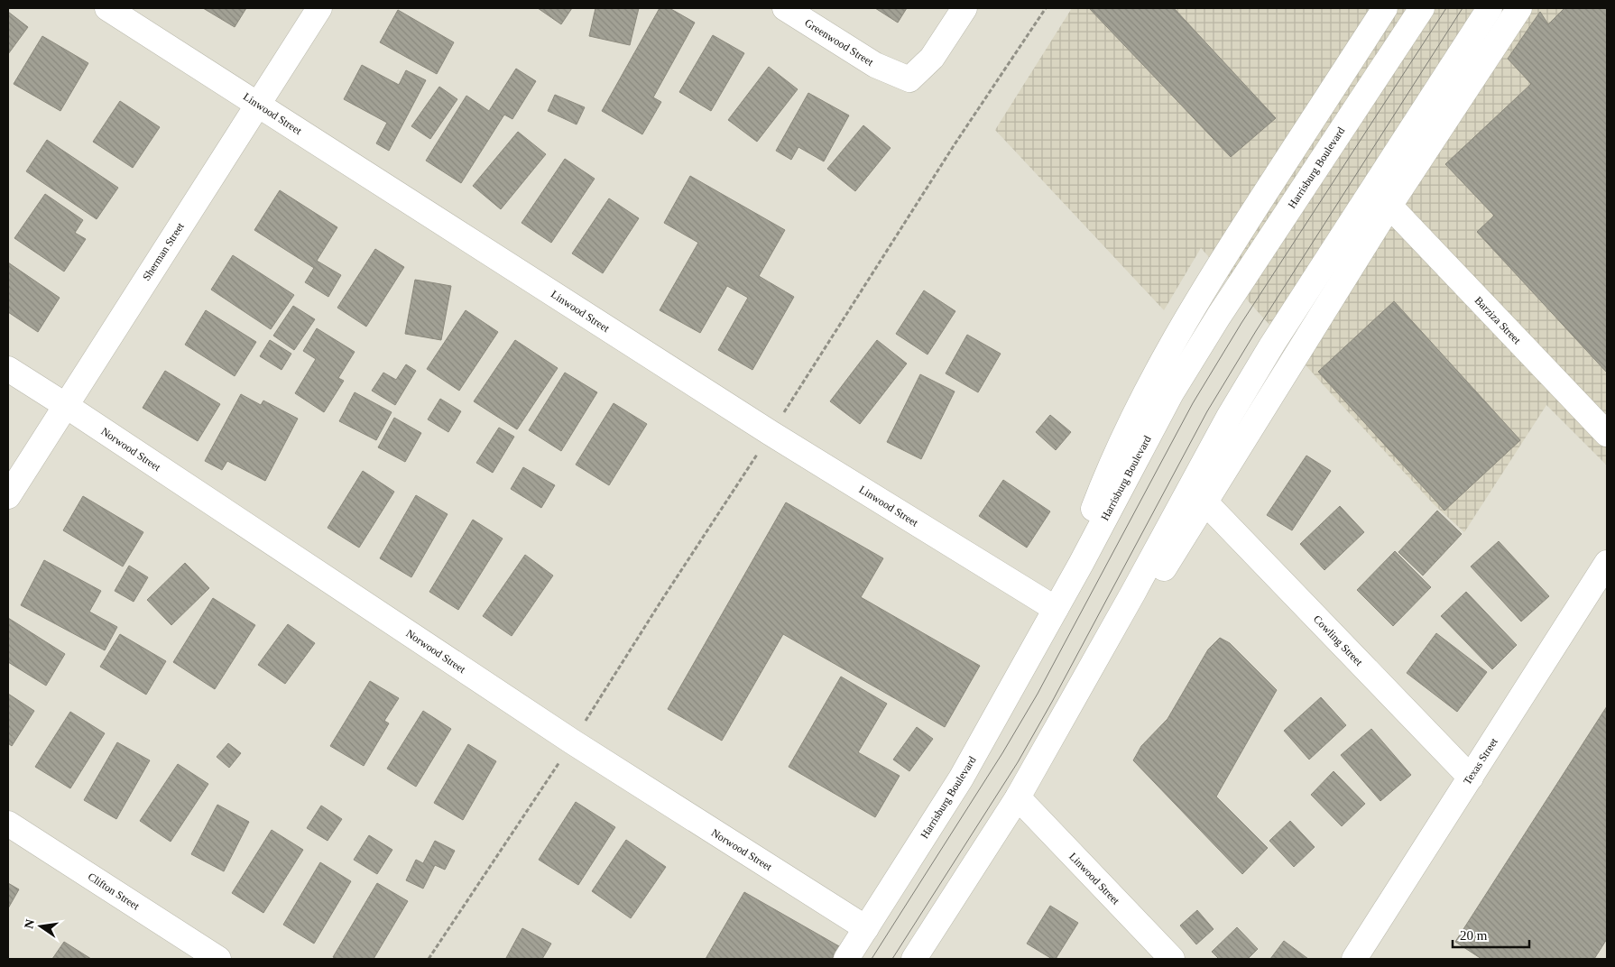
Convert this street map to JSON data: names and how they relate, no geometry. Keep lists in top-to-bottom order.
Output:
{
  "streets": {
    "street": [
      "Greenwood Street",
      "Linwood Street",
      "Harrisburg Boulevard",
      "Sherman Street",
      "Barziza Street",
      "Norwood Street",
      "Cowling Street",
      "Texas Street",
      "Clifton Street"
    ]
  },
  "crossings": [
    ["Linwood Street", "Harrisburg Boulevard"],
    ["Linwood Street", "Sherman Street"],
    ["Harrisburg Boulevard", "Norwood Street"],
    ["Sherman Street", "Norwood Street"],
    ["Cowling Street", "Texas Street"]
  ],
  "scale_bar": "20 m",
  "north": "left"
}
